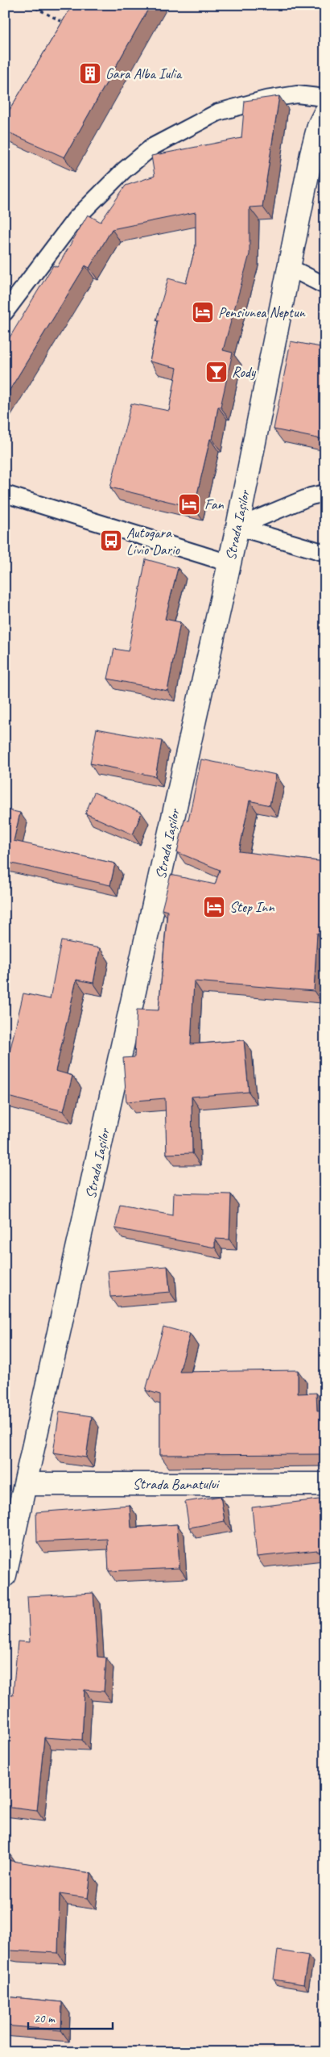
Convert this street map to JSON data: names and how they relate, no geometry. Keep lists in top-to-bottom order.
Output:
{
  "streets": {
    "street": ["Strada Iașilor", "Strada Banatului"]
  },
  "crossings": [
    ["Strada Iașilor", "Strada Banatului"]
  ],
  "places": {
    "building": ["Gara Alba Iulia"],
    "hotel": ["Pensiunea Neptun", "Fan", "Step Inn"],
    "bar": ["Rody"],
    "bus stop": ["Autogara Livio Dario"]
  },
  "scale_bar": "20 m"
}
